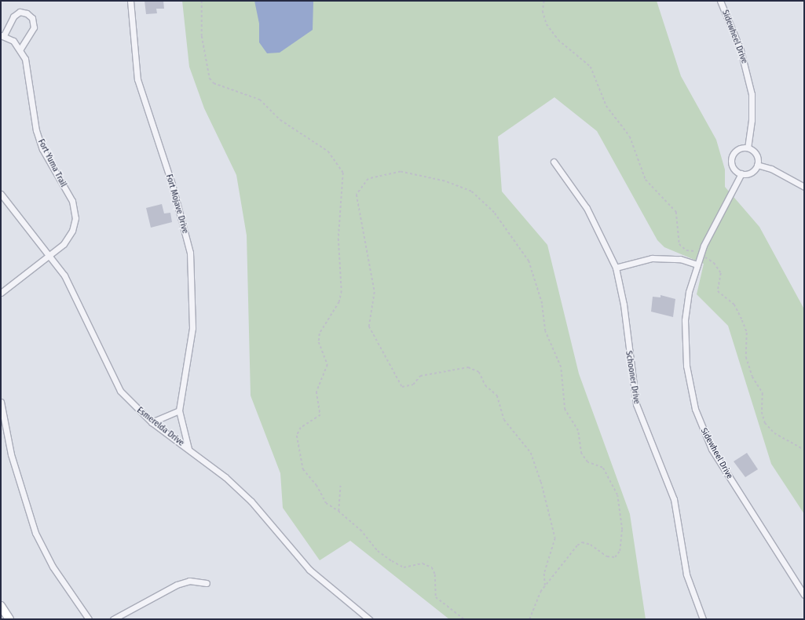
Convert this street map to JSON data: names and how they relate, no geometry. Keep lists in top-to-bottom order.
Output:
{
  "streets": {
    "street": [
      "Sidewheel Drive",
      "Fort Yuma Trail",
      "Fort Mojave Drive",
      "Schooner Drive",
      "Esmerelda Drive"
    ]
  },
  "crossings": [
    ["Fort Yuma Trail", "Esmerelda Drive"]
  ]
}
